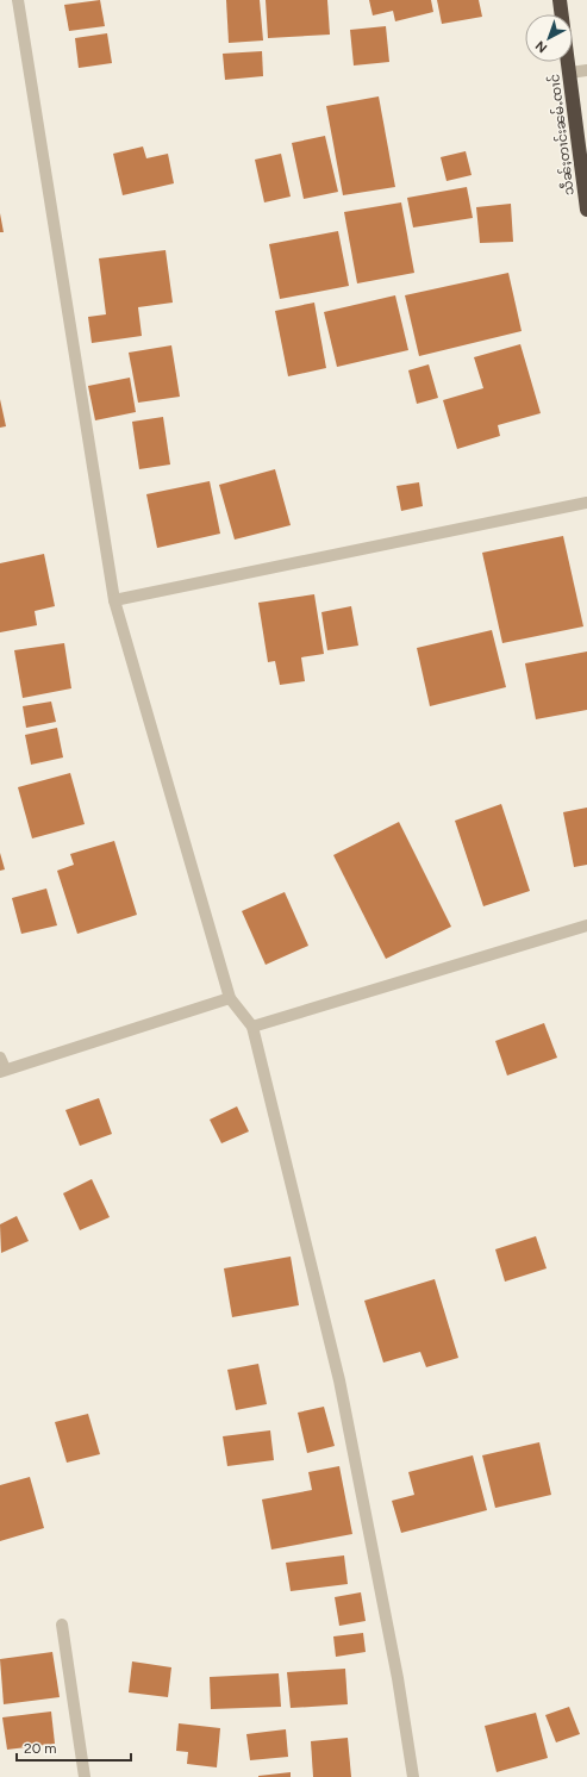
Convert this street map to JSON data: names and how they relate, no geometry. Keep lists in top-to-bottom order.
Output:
{
  "streets": {
    "highway": ["သဵၼ်ႈတၢင်းၼမ်ႉၸၢင်"]
  },
  "scale_bar": "20 m",
  "north": "bottom left"
}
